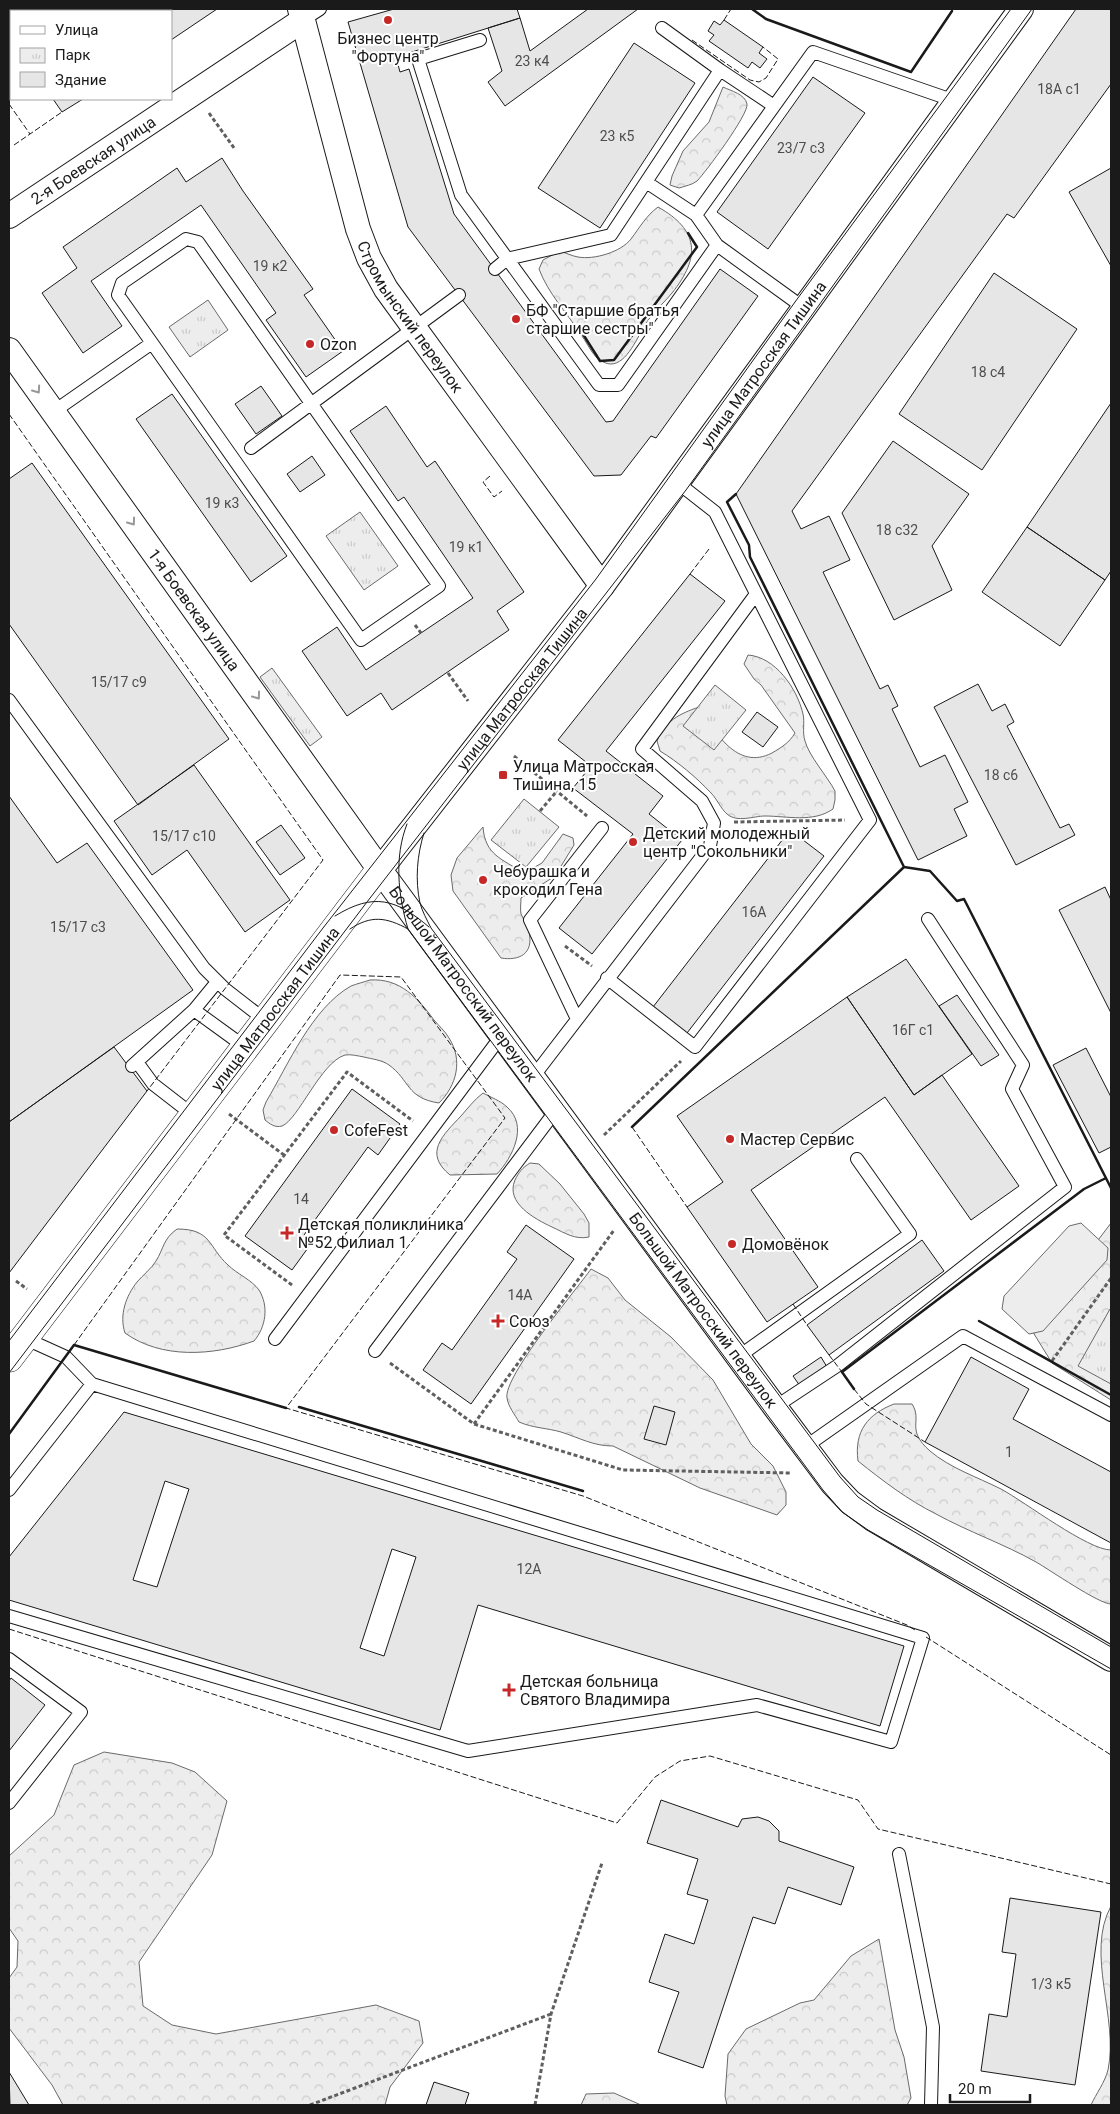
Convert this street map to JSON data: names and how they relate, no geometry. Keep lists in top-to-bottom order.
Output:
{
  "streets": {
    "street": [
      "2-я Боевская улица",
      "Стромынский переулок",
      "улица Матросская Тишина",
      "1-я Боевская улица",
      "Большой Матросский переулок"
    ]
  },
  "crossings": [
    ["2-я Боевская улица", "Стромынский переулок"],
    ["Стромынский переулок", "улица Матросская Тишина"],
    ["улица Матросская Тишина", "1-я Боевская улица"],
    ["улица Матросская Тишина", "Большой Матросский переулок"],
    ["1-я Боевская улица", "Большой Матросский переулок"]
  ],
  "one_way": ["1-я Боевская улица"],
  "places": {
    "other": [
      "Бизнес центр \"Фортуна\"",
      "БФ \"Старшие братья старшие сестры\"",
      "Ozon",
      "Детский молодежный центр \"Сокольники\"",
      "Чебурашка и крокодил Гена",
      "CofeFest",
      "Мастер Сервис",
      "Домовёнок"
    ],
    "transit": ["Улица Матросская Тишина, 15"],
    "health": ["Детская поликлиника №52 Филиал 1", "Союз", "Детская больница Святого Владимира"]
  },
  "house_numbers": [
    "23 к4",
    "18А с1",
    "23 к5",
    "23/7 с3",
    "19 к2",
    "18 с4",
    "19 к3",
    "18 с32",
    "19 к1",
    "15/17 с9",
    "18 с6",
    "15/17 с10",
    "16А",
    "15/17 с3",
    "16Г с1",
    "14",
    "14А",
    "1",
    "12А",
    "1/3 к5"
  ],
  "legend": ["Улица", "Парк", "Здание"],
  "scale_bar": "20 m"
}
